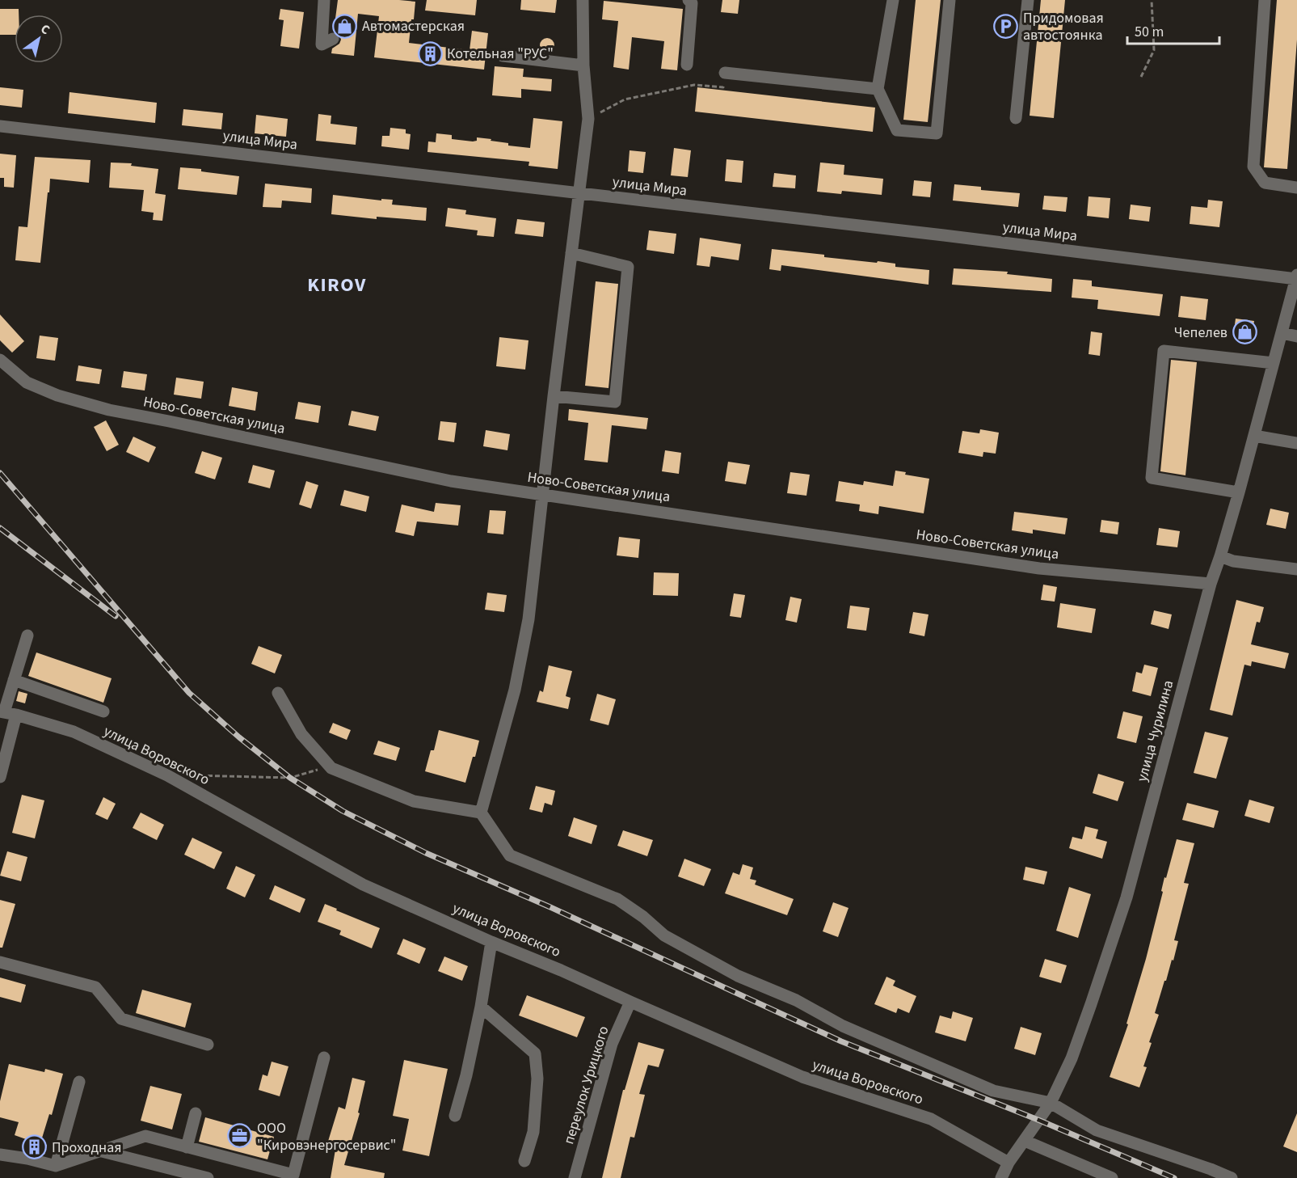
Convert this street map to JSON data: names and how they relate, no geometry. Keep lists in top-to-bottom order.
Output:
{
  "streets": {
    "street": [
      "улица Мира",
      "Ново-Советская улица",
      "улица Чурилина",
      "улица Воровского",
      "переулок Урицкого"
    ]
  },
  "crossings": [
    ["улица Мира", "улица Чурилина"],
    ["Ново-Советская улица", "улица Чурилина"],
    ["улица Чурилина", "улица Воровского"],
    ["улица Воровского", "переулок Урицкого"]
  ],
  "districts": ["KIROV"],
  "places": {
    "shop": ["Автомастерская", "Чепелев"],
    "parking": ["Придомовая автостоянка"],
    "building": ["Котельная \"РУС\"", "Проходная"],
    "office": ["ООО \"Кировэнергосервис\""]
  },
  "scale_bar": "50 m",
  "north": "top right"
}
